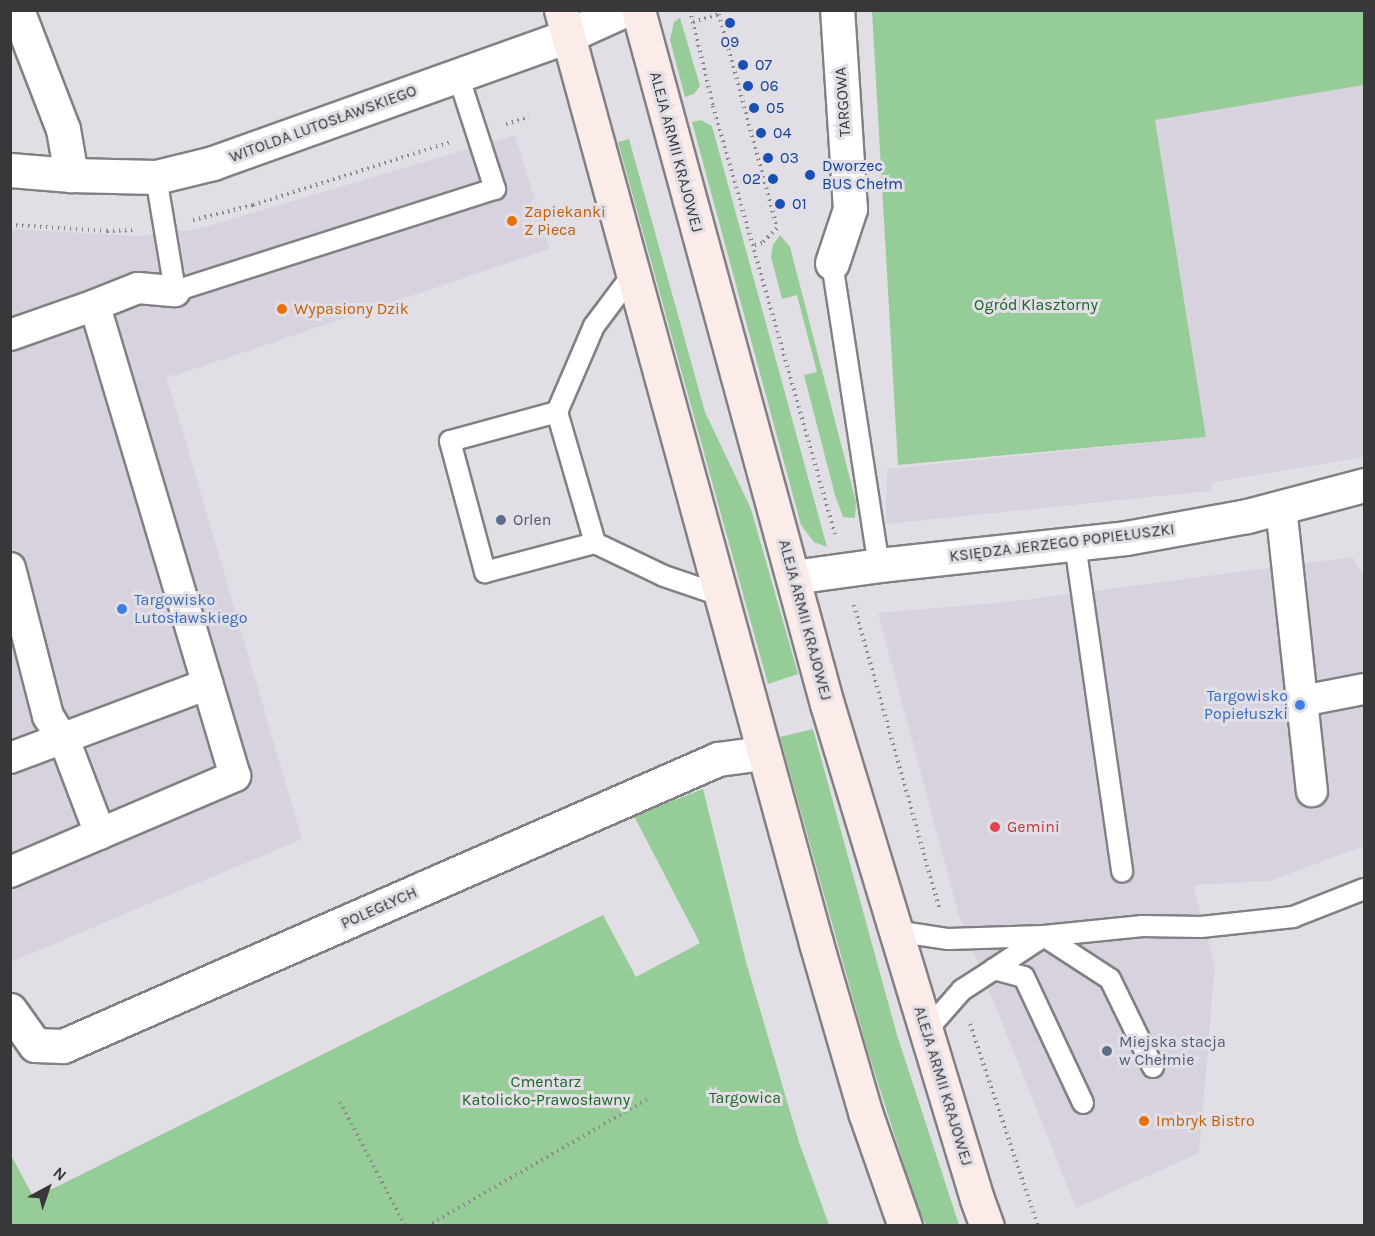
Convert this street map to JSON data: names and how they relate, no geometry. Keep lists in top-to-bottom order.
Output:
{
  "streets": {
    "main road": ["ALEJA ARMII KRAJOWEJ"],
    "street": [
      "TARGOWA",
      "WITOLDA LUTOSŁAWSKIEGO",
      "KSIĘDZA JERZEGO POPIEŁUSZKI",
      "POLEGŁYCH"
    ]
  },
  "crossings": [
    ["ALEJA ARMII KRAJOWEJ", "KSIĘDZA JERZEGO POPIEŁUSZKI"]
  ],
  "parks": ["Ogród Klasztorny", "Cmentarz Katolicko-Prawosławny", "Targowica"],
  "places": [
    "09",
    "07",
    "06",
    "05",
    "04",
    "03",
    "Dworzec BUS Chełm",
    "02",
    "01",
    "Zapiekanki Z Pieca",
    "Wypasiony Dzik",
    "Orlen",
    "Targowisko Lutosławskiego",
    "Targowisko Popiełuszki",
    "Gemini",
    "Miejska stacja w Chełmie",
    "Imbryk Bistro"
  ],
  "north": "top right"
}
